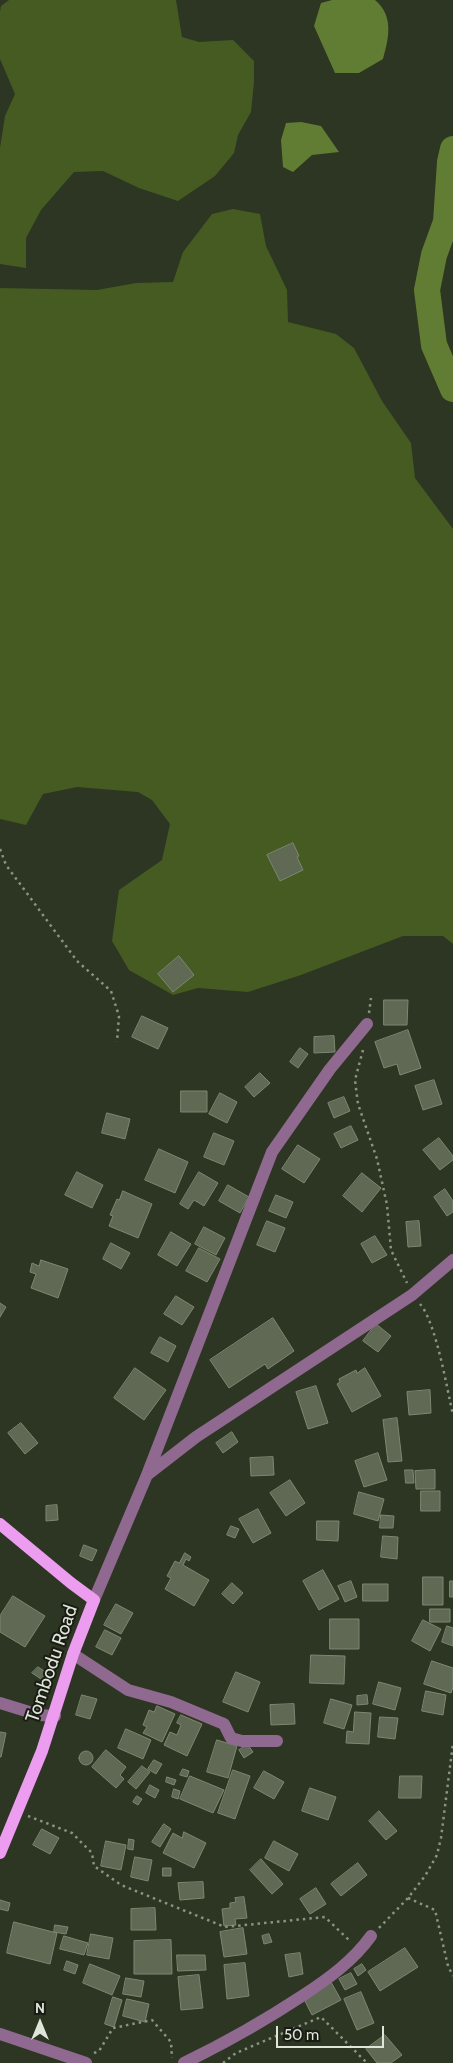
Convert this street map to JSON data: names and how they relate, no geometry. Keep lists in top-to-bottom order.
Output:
{
  "streets": {
    "main road": ["Tombodu Road"]
  },
  "scale_bar": "50 m",
  "north": "top"
}
